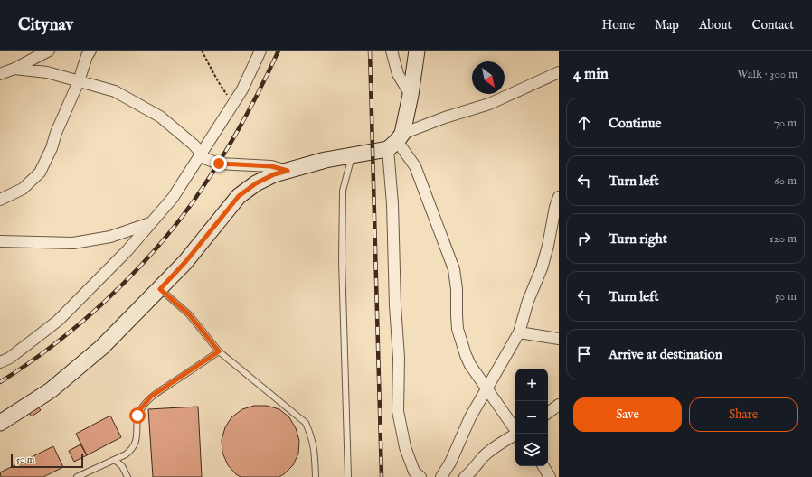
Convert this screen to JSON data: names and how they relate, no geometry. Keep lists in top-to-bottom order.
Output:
{
  "scale_bar": "50 m",
  "north": "bottom right",
  "page": {
    "header": "Citynav",
    "nav": [
      "Home",
      "Map",
      "About",
      "Contact"
    ],
    "heading": ["4 min", "Walk · 300 m"],
    "list": [
      ["Continue", "70 m"],
      ["Turn left", "60 m"],
      ["Turn right", "120 m"],
      ["Turn left", "50 m"],
      "Arrive at destination"
    ],
    "map_buttons": ["+", "−"],
    "buttons": ["Save", "Share"],
    "scale": "50 m"
  }
}
